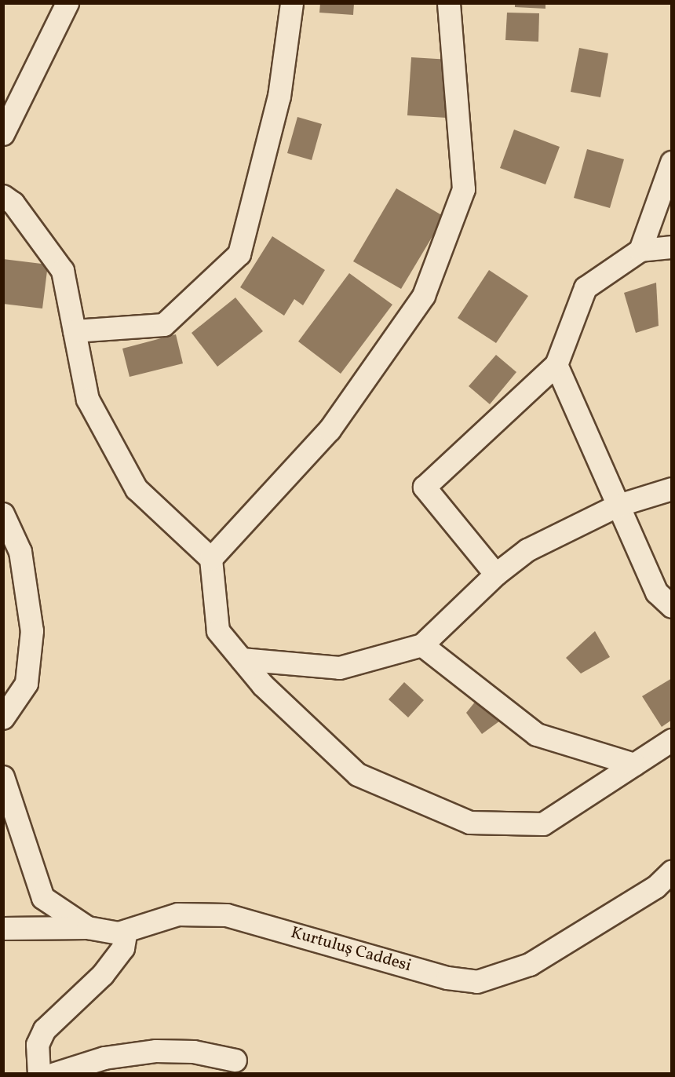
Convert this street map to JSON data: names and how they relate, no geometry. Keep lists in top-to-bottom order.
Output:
{
  "streets": {
    "street": ["Kurtuluş Caddesi"]
  }
}
